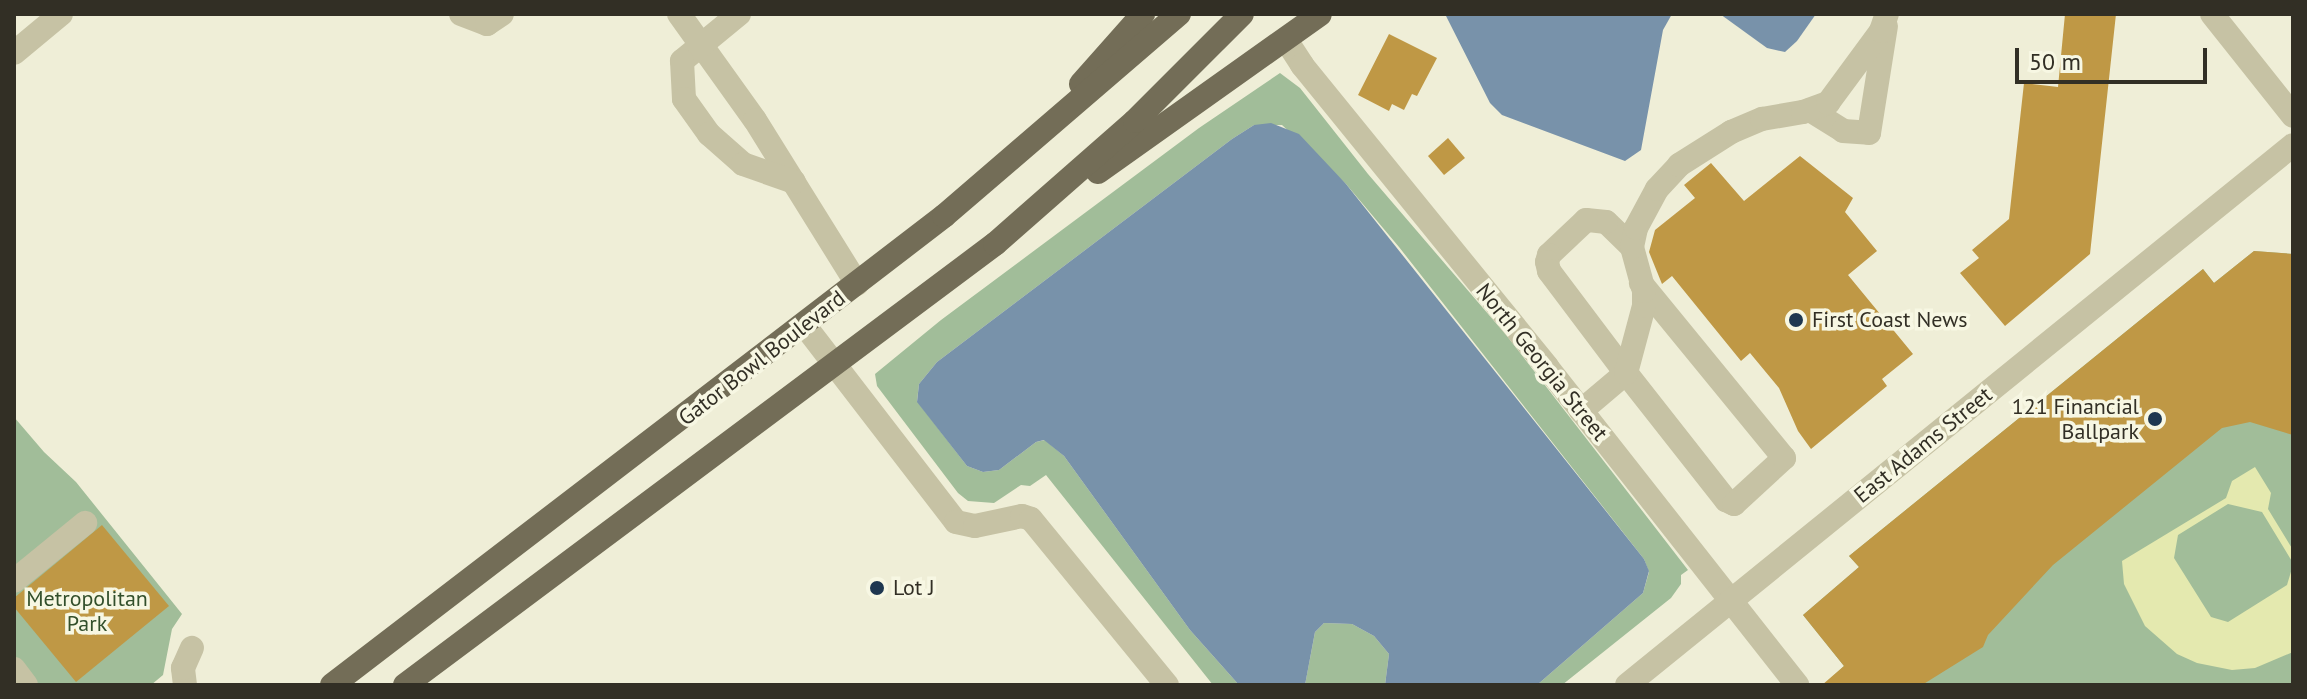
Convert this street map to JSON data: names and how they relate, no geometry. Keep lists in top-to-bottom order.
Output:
{
  "streets": {
    "main road": ["Gator Bowl Boulevard"],
    "street": ["North Georgia Street", "East Adams Street"]
  },
  "crossings": [
    ["North Georgia Street", "East Adams Street"]
  ],
  "parks": ["Metropolitan Park"],
  "places": ["First Coast News", "121 Financial Ballpark", "Lot J"],
  "scale_bar": "50 m"
}
